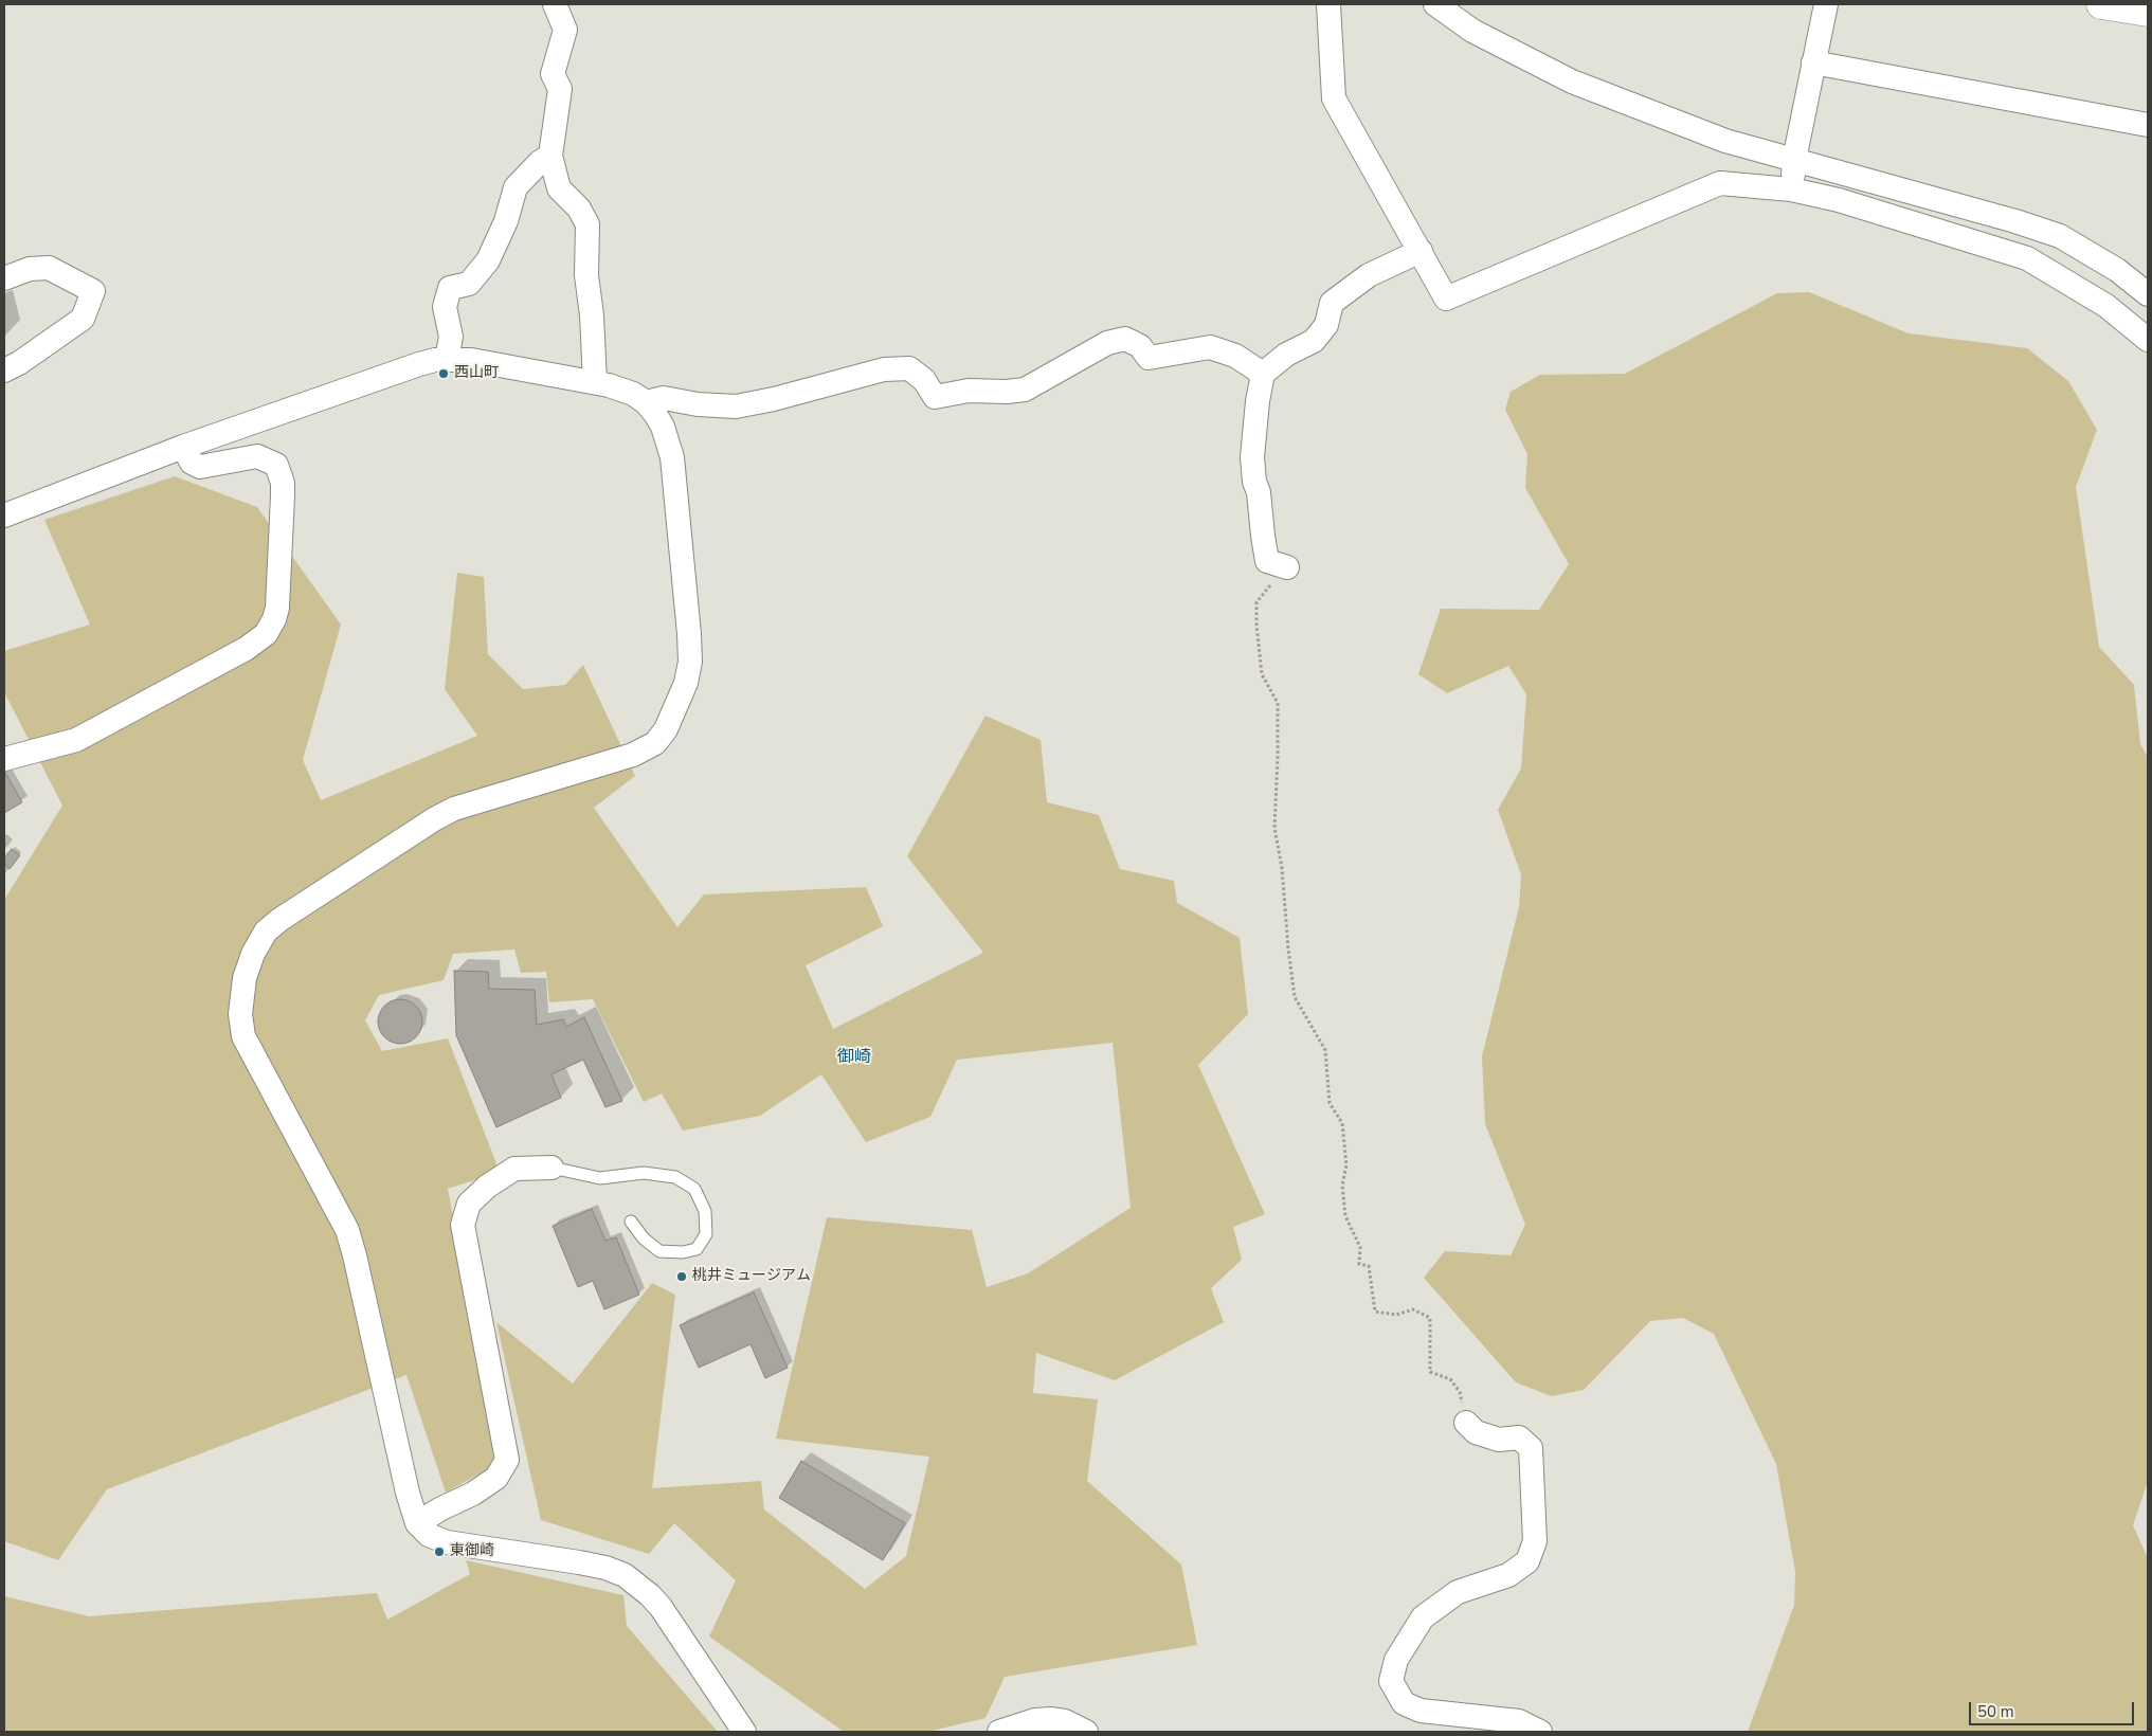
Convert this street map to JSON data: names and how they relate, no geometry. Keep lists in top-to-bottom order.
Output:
{
  "districts": ["御崎"],
  "places": ["西山町", "桃井ミュージアム", "東御崎"],
  "scale_bar": "50 m"
}
